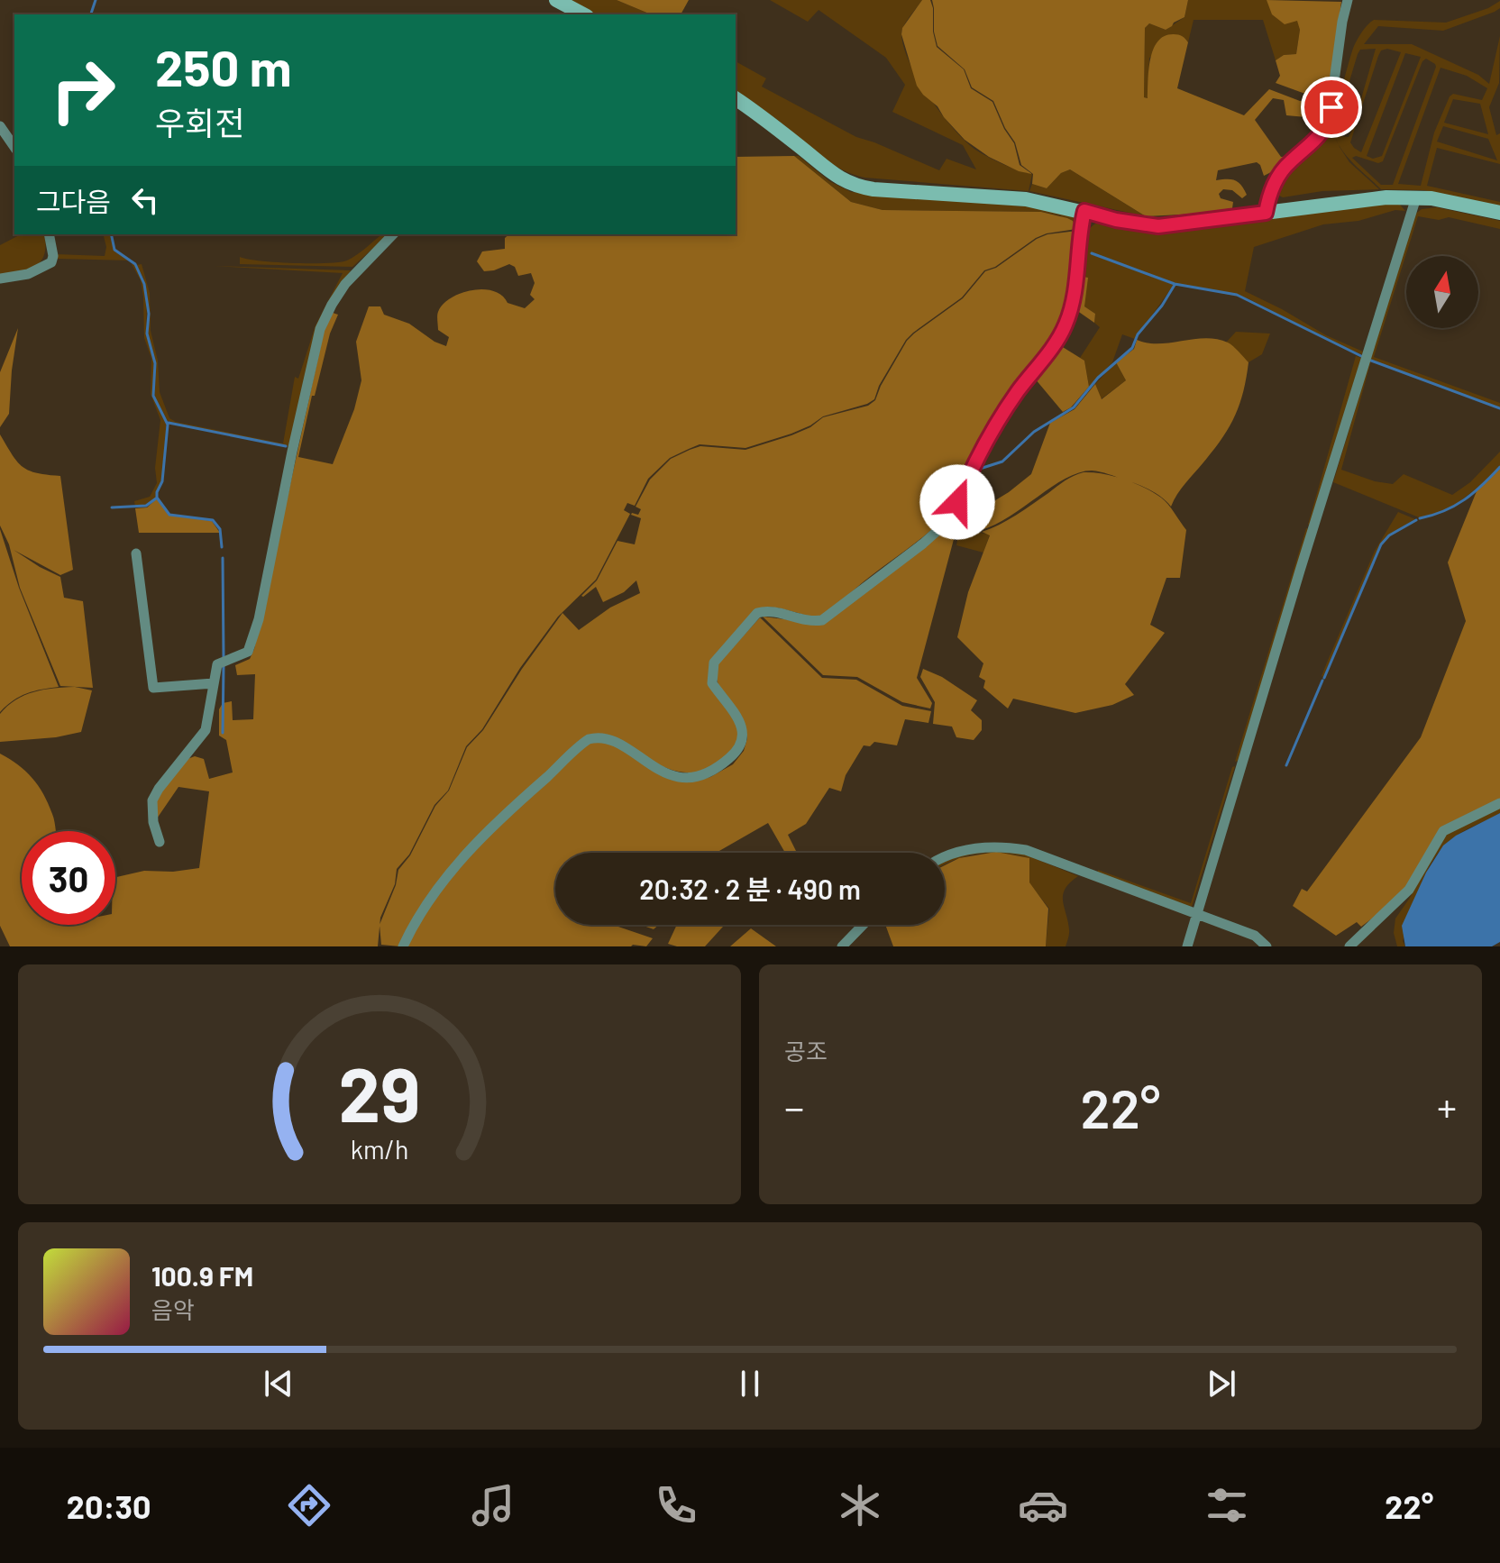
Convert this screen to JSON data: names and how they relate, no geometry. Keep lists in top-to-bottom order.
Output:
{
  "north": "top",
  "page": {
    "turn": ["250 m", "우회전"],
    "then": "그다음",
    "limit": "30",
    "trip": "20:32 · 2 분 · 490 m",
    "tile": "공조",
    "heat": ["−", "22°", "+"],
    "song": ["100.9 FM", "음악"],
    "tabs": ["20:30", "22°"],
    "gauge": ["29", "km/h"]
  }
}
